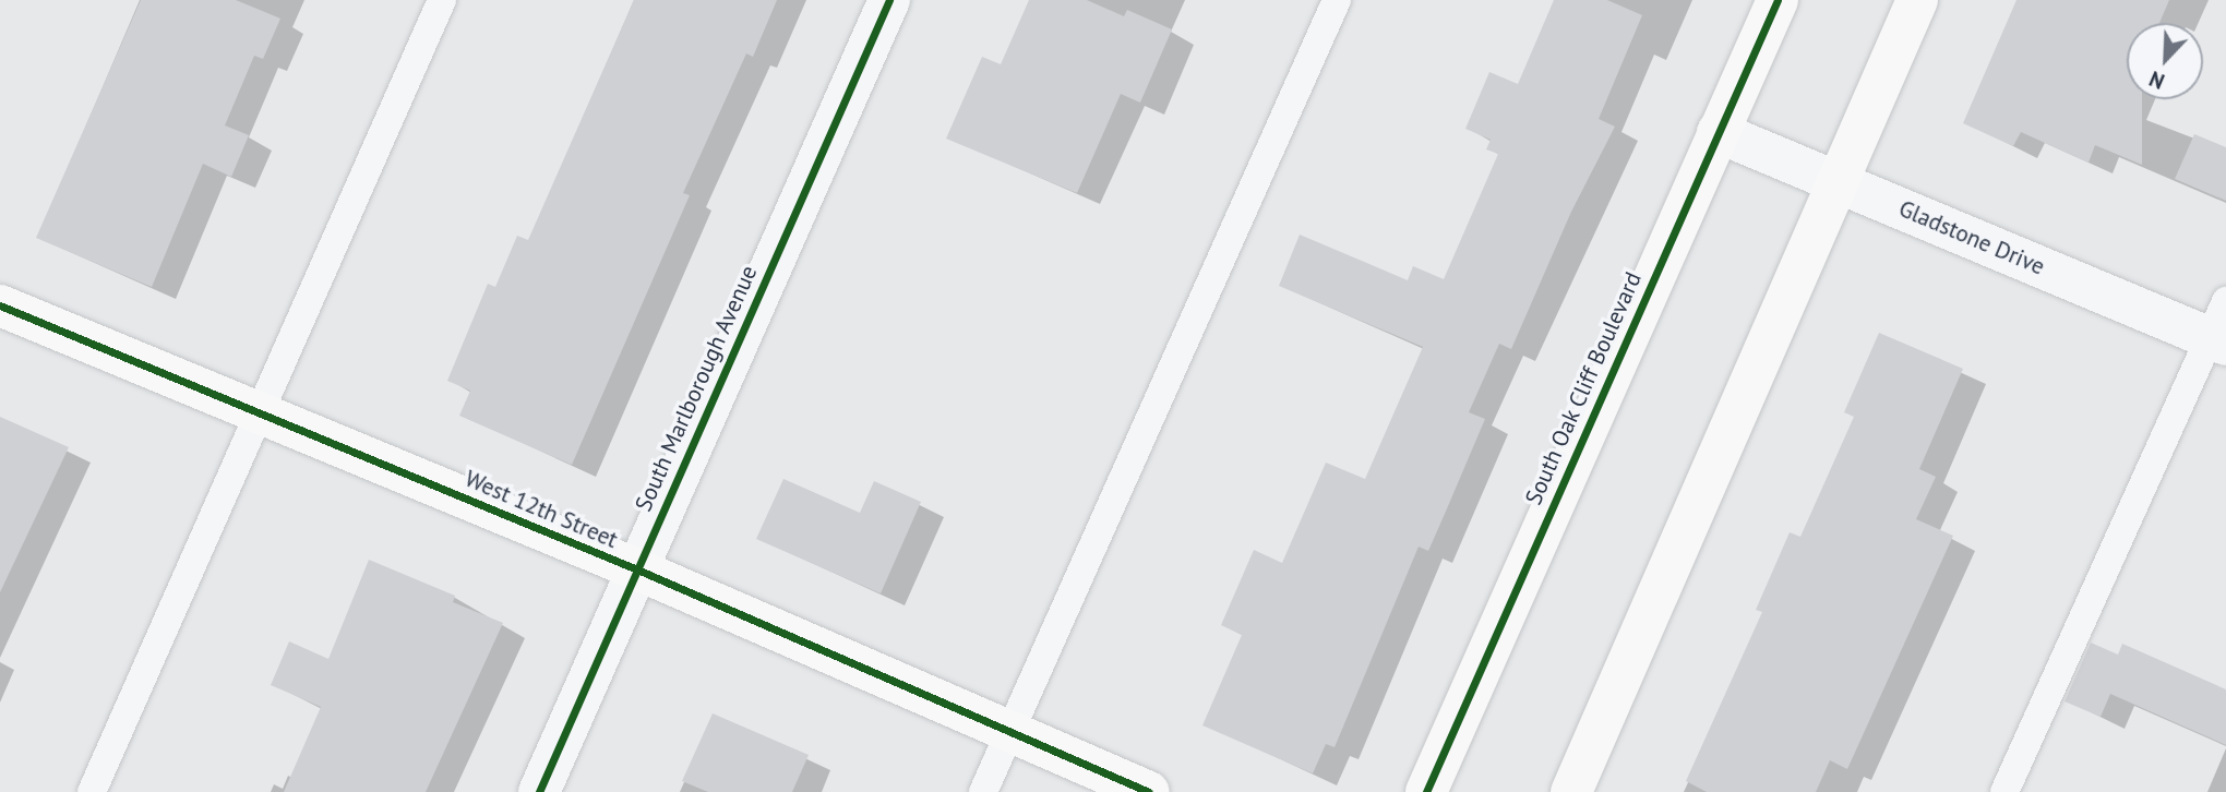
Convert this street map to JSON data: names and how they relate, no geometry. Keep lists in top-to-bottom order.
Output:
{
  "streets": {
    "street": [
      "Gladstone Drive",
      "South Marlborough Avenue",
      "South Oak Cliff Boulevard",
      "West 12th Street"
    ]
  },
  "crossings": [
    ["Gladstone Drive", "South Oak Cliff Boulevard"],
    ["South Marlborough Avenue", "West 12th Street"]
  ],
  "north": "bottom left"
}
